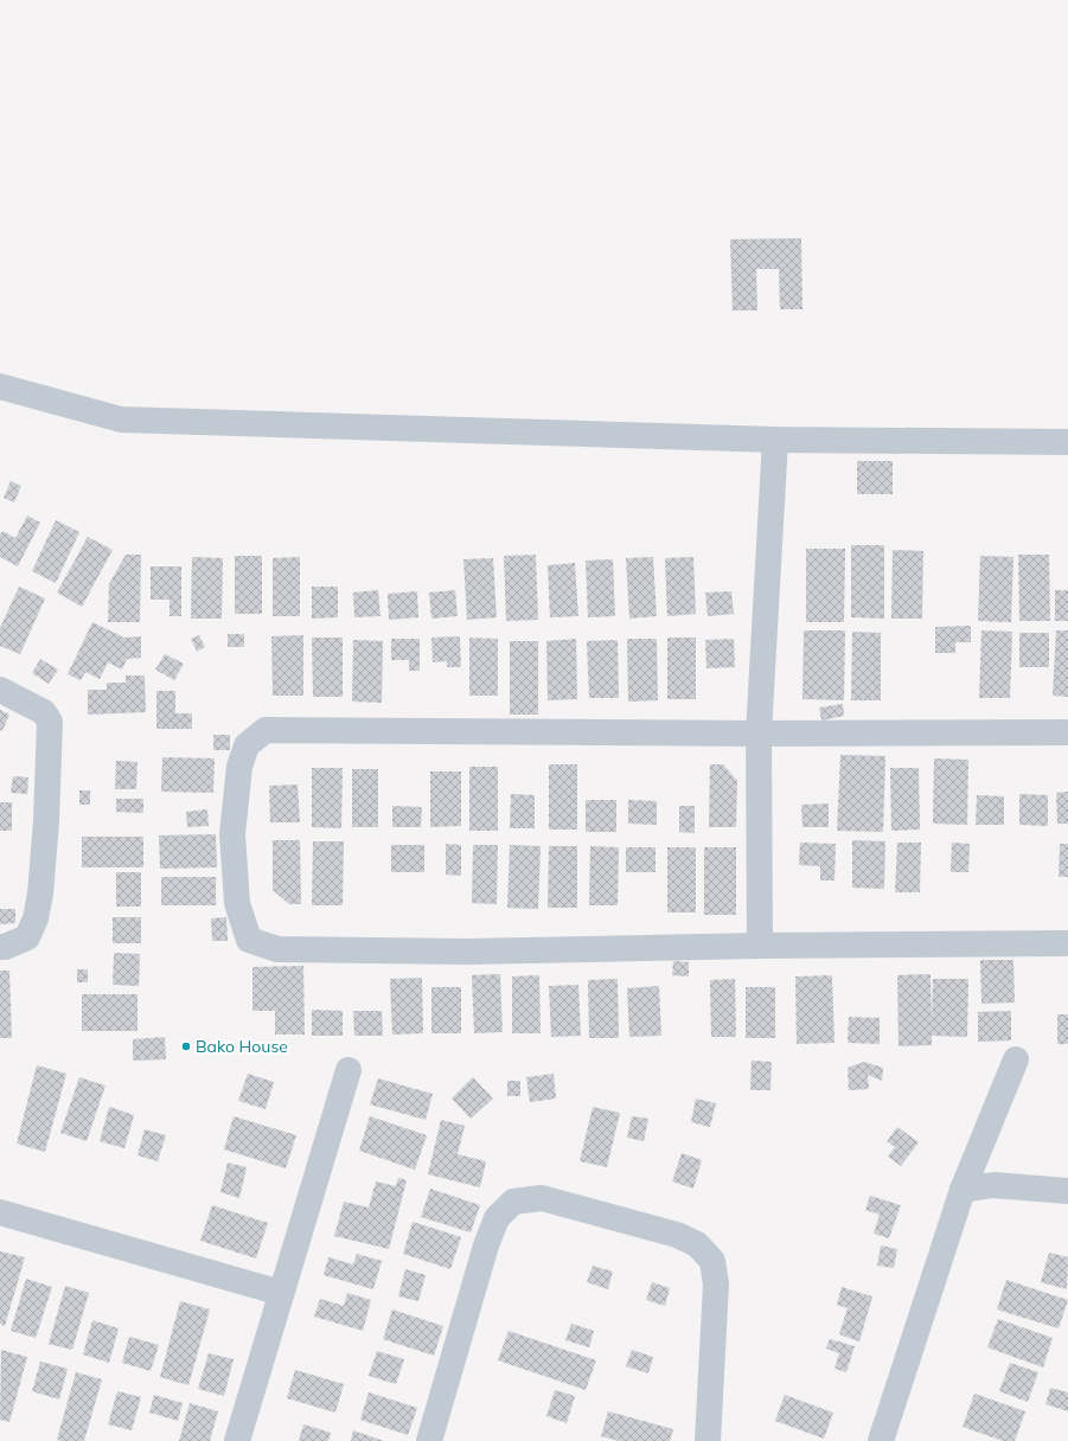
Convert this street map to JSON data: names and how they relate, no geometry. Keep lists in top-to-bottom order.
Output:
{
  "places": ["Bako House"]
}
